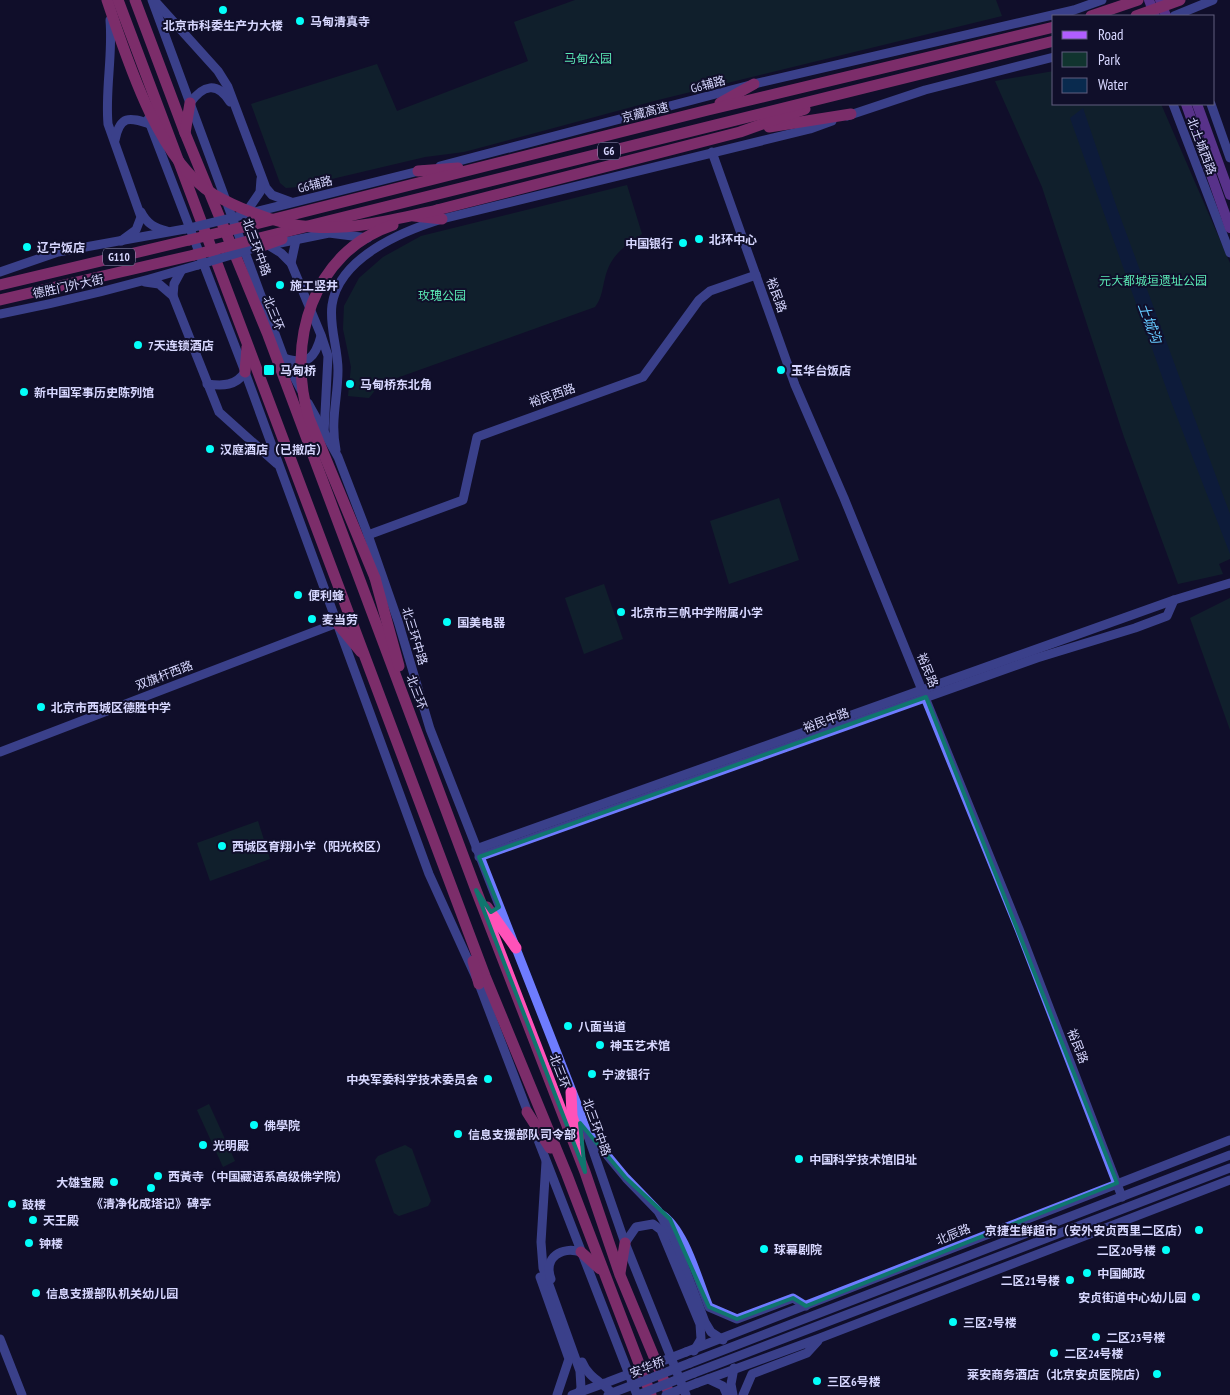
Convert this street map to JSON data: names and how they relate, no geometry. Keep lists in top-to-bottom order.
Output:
{
  "streets": {
    "highway": [
      "京藏高速",
      "G6",
      "G110",
      "德胜门外大街",
      "北三环"
    ],
    "main road": ["北土城西路"],
    "street": [
      "G6辅路",
      "北三环中路",
      "裕民路",
      "裕民西路",
      "双旗杆西路",
      "裕民中路",
      "北辰路",
      "安华桥"
    ]
  },
  "crossings": [
    ["G6辅路", "京藏高速"],
    ["G6辅路", "G6"],
    ["京藏高速", "G6"],
    ["G6", "德胜门外大街"],
    ["北三环中路", "裕民西路"],
    ["北三环中路", "裕民中路"],
    ["裕民路", "裕民西路"],
    ["裕民路", "裕民中路"],
    ["裕民路", "北辰路"],
    ["北辰路", "安华桥"]
  ],
  "water": ["土城沟"],
  "parks": ["马甸公园", "元大都城垣遗址公园", "玫瑰公园"],
  "places": {
    "other": [
      "北京市科委生产力大楼",
      "马甸清真寺",
      "北环中心",
      "中国银行",
      "辽宁饭店",
      "施工竖井",
      "7天连锁酒店",
      "玉华台饭店",
      "马甸桥东北角",
      "新中国军事历史陈列馆",
      "汉庭酒店（已撤店）",
      "便利蜂",
      "北京市三帆中学附属小学",
      "麦当劳",
      "国美电器",
      "北京市西城区德胜中学",
      "西城区育翔小学（阳光校区）",
      "八面当道",
      "神玉艺术馆",
      "宁波银行",
      "中央军委科学技术委员会",
      "佛學院",
      "信息支援部队司令部",
      "光明殿",
      "中国科学技术馆旧址",
      "西黃寺（中国藏语系高级佛学院）",
      "大雄宝殿",
      "《清净化成塔记》碑亭",
      "鼓楼",
      "天王殿",
      "京捷生鲜超市（安外安贞西里二区店）",
      "钟楼",
      "球幕剧院",
      "二区20号楼",
      "中国邮政",
      "二区21号楼",
      "信息支援部队机关幼儿园",
      "安贞街道中心幼儿园",
      "三区2号楼",
      "二区23号楼",
      "二区24号楼",
      "莱安商务酒店（北京安贞医院店）",
      "三区6号楼"
    ],
    "transit": ["马甸桥"]
  },
  "legend": ["Road", "Park", "Water"]
}
